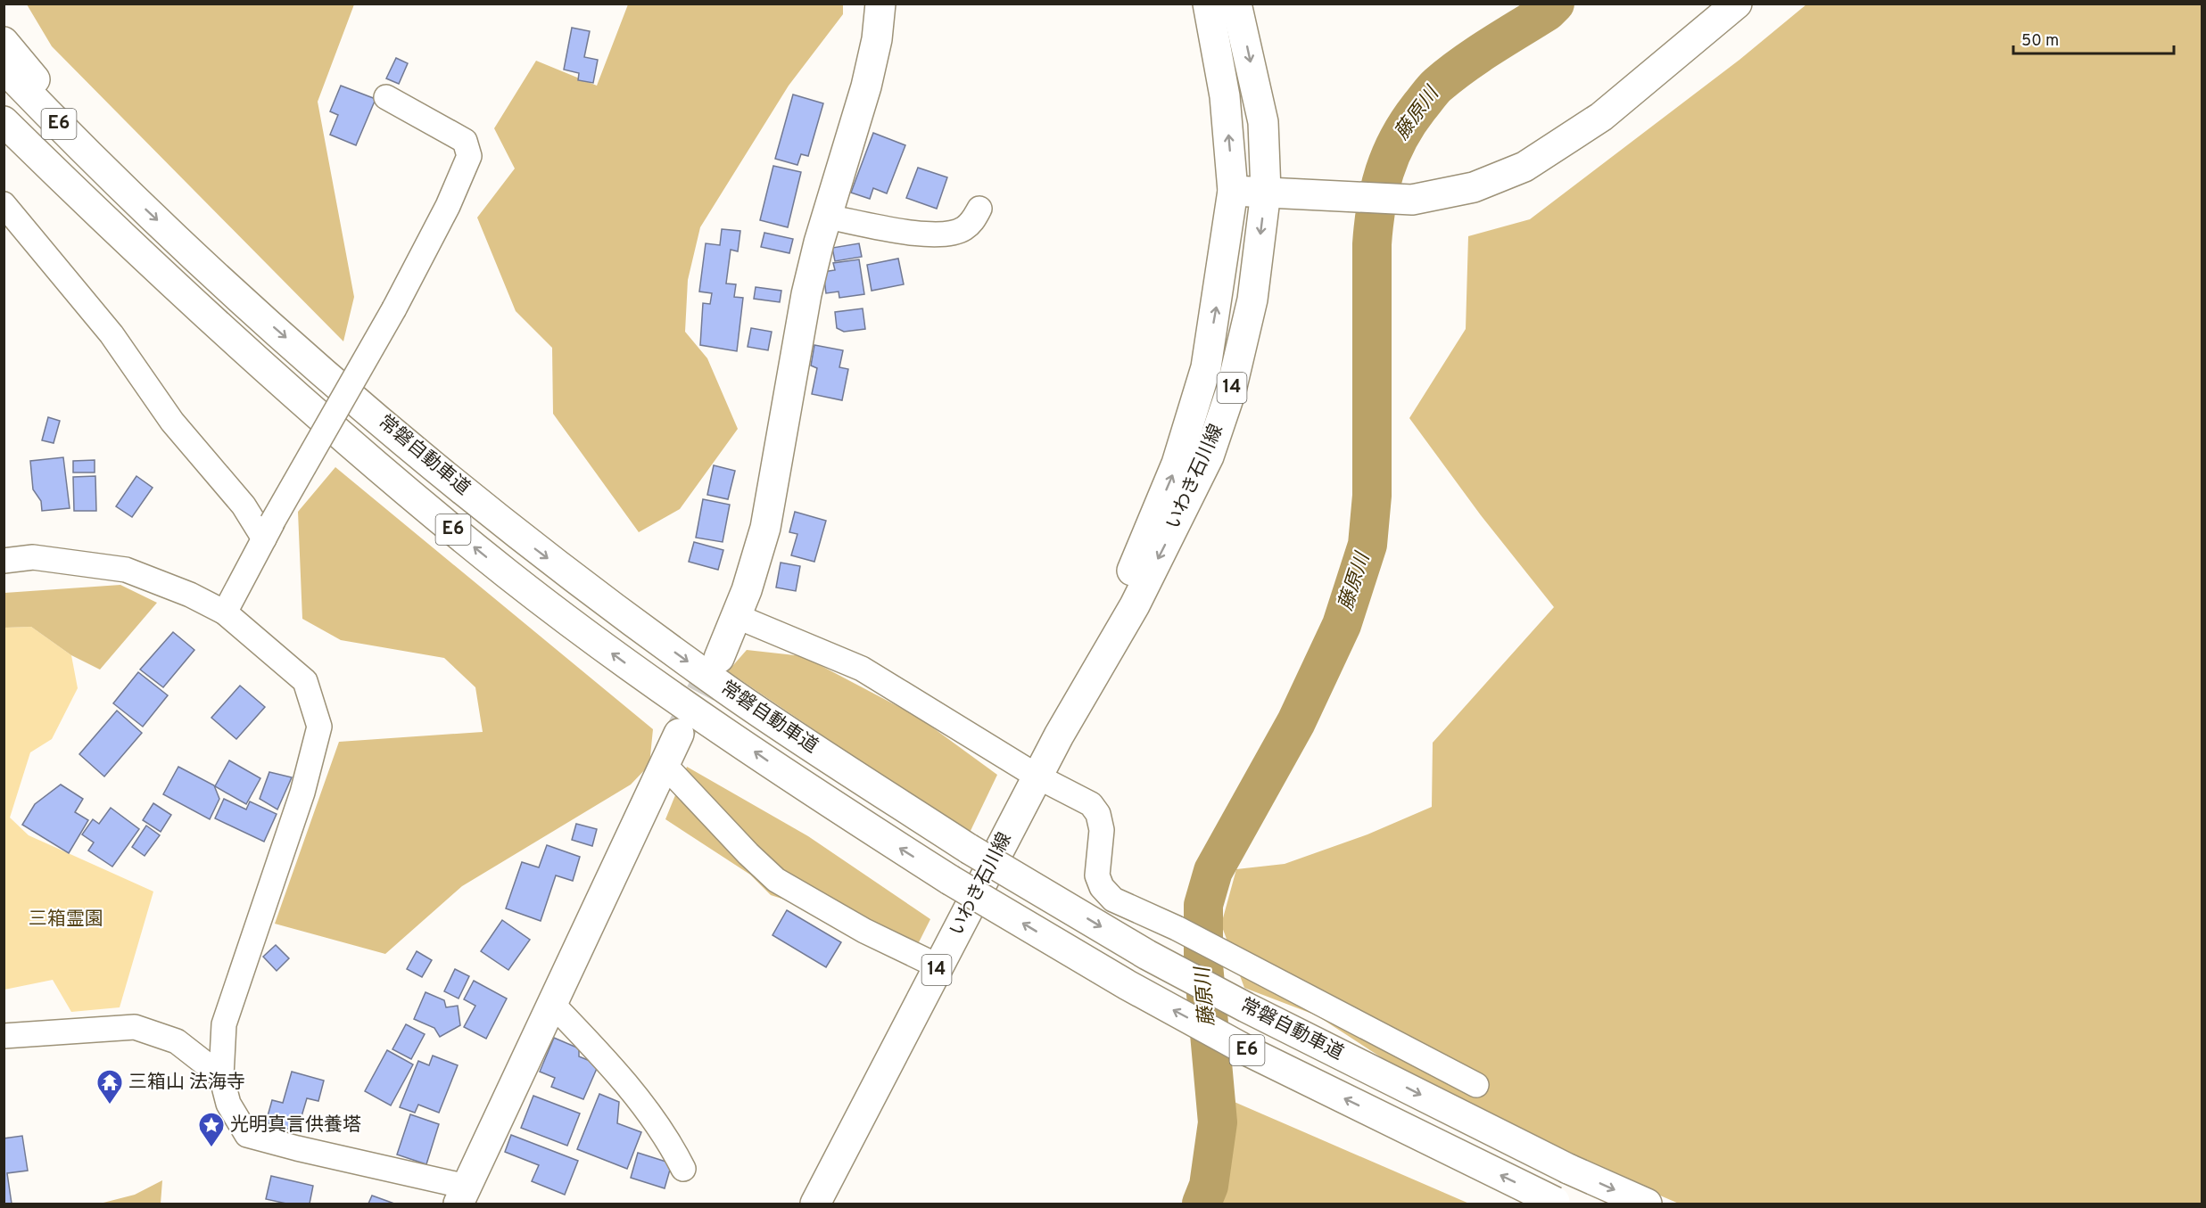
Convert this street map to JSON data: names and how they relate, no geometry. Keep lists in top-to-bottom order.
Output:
{
  "streets": {
    "main road": [
      "E6",
      "14",
      "常磐自動車道",
      "いわき石川線"
    ]
  },
  "water": ["藤原川"],
  "parks": ["三箱霊園"],
  "places": {
    "temple": ["三箱山 法海寺"],
    "place": ["光明真言供養塔"]
  },
  "scale_bar": "50 m"
}
